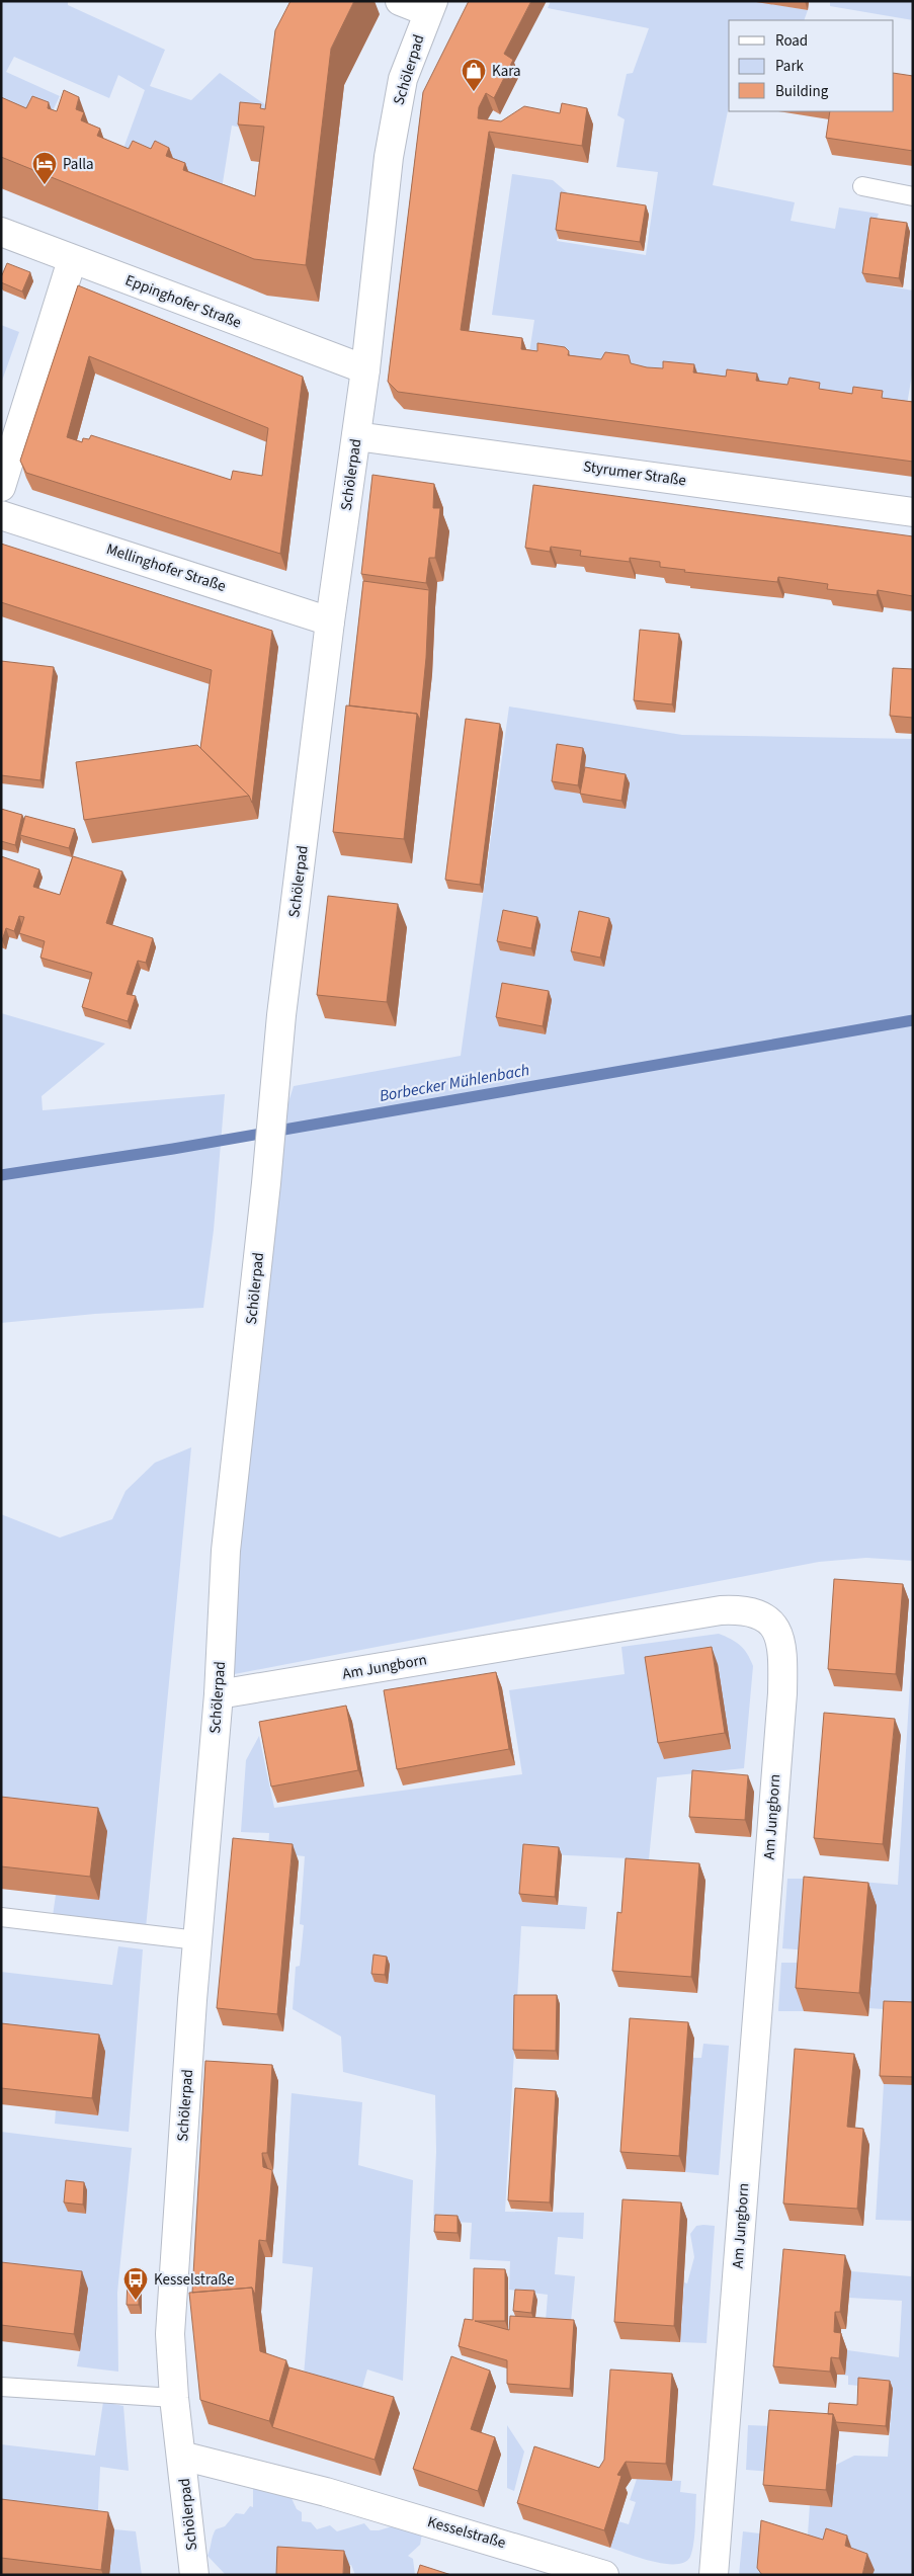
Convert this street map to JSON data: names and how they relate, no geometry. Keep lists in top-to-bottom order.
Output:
{
  "streets": {
    "street": [
      "Schölerpad",
      "Eppinghofer Straße",
      "Styrumer Straße",
      "Mellinghofer Straße",
      "Am Jungborn",
      "Kesselstraße"
    ]
  },
  "crossings": [
    ["Schölerpad", "Eppinghofer Straße"],
    ["Schölerpad", "Styrumer Straße"],
    ["Schölerpad", "Mellinghofer Straße"],
    ["Schölerpad", "Am Jungborn"],
    ["Schölerpad", "Kesselstraße"]
  ],
  "water": ["Borbecker Mühlenbach"],
  "places": {
    "shop": ["Kara"],
    "hotel": ["Palla"],
    "bus stop": ["Kesselstraße"]
  },
  "legend": ["Road", "Park", "Building"]
}
